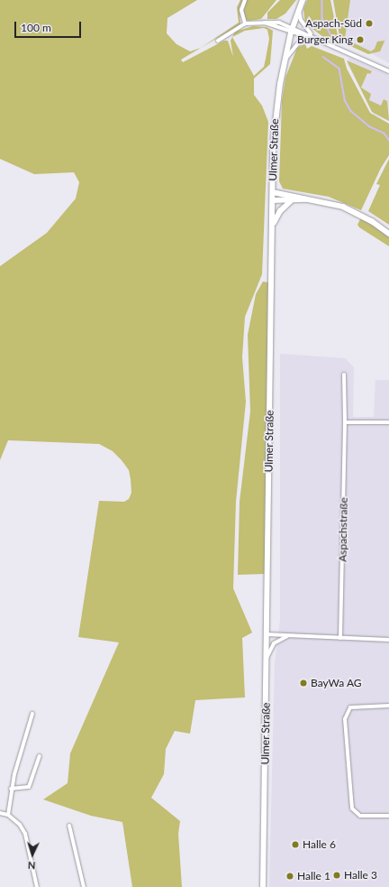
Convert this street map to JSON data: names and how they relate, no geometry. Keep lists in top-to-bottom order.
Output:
{
  "streets": {
    "main road": ["Ulmer Straße"],
    "street": ["Aspachstraße"]
  },
  "places": [
    "Aspach-Süd",
    "Burger King",
    "BayWa AG",
    "Halle 6",
    "Halle 3",
    "Halle 1"
  ],
  "scale_bar": "100 m",
  "north": "bottom"
}
